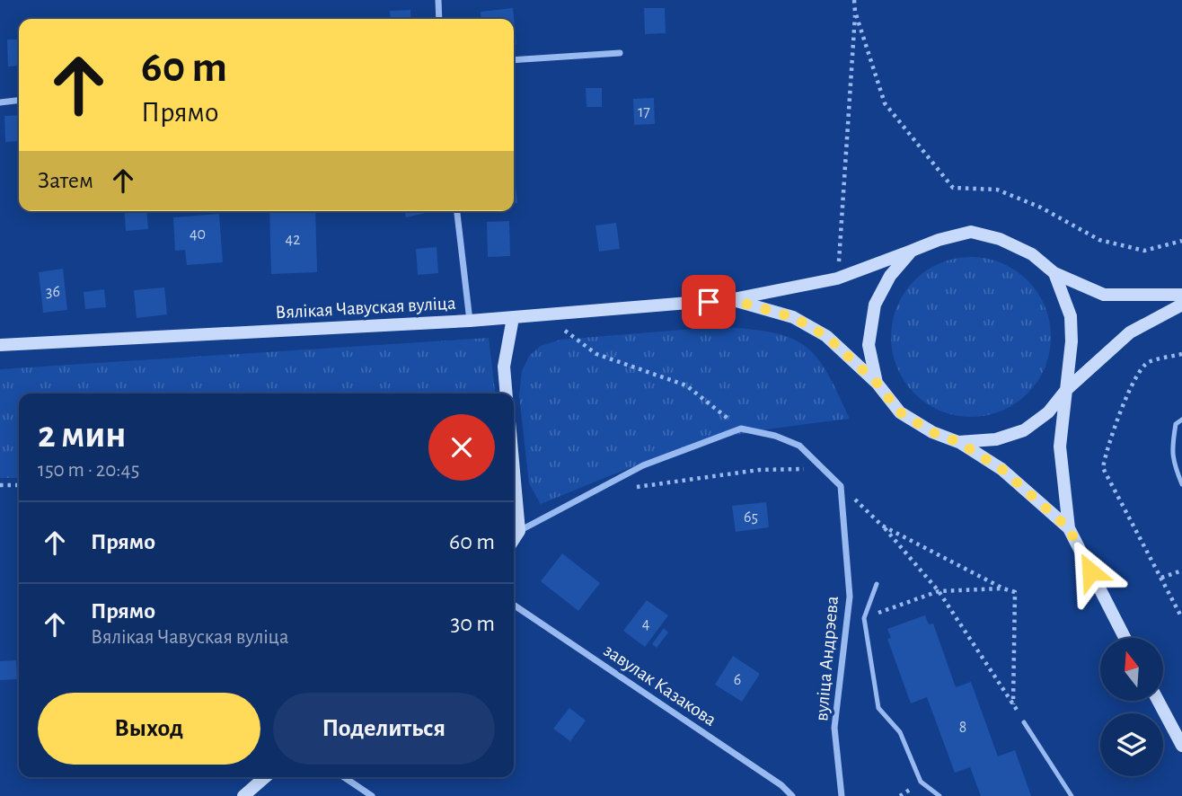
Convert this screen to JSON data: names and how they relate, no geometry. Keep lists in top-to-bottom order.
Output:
{
  "streets": {
    "main road": ["Вялікая Чавуская вуліца"],
    "street": ["вуліца Андрэева", "завулак Казакова"]
  },
  "house_numbers": [
    "17",
    "40",
    "42",
    "36",
    "65",
    "4",
    "6",
    "8"
  ],
  "north": "top",
  "page": {
    "turn": ["60 m", "Прямо"],
    "then": "Затем",
    "heading": ["2 мин", "150 m · 20:45"],
    "list": [
      {
        "name": "Прямо",
        "value": "60 m"
      },
      {
        "name": "Прямо",
        "note": "Вялікая Чавуская вуліца",
        "value": "30 m"
      }
    ],
    "buttons": ["Выход", "Поделиться"]
  }
}
